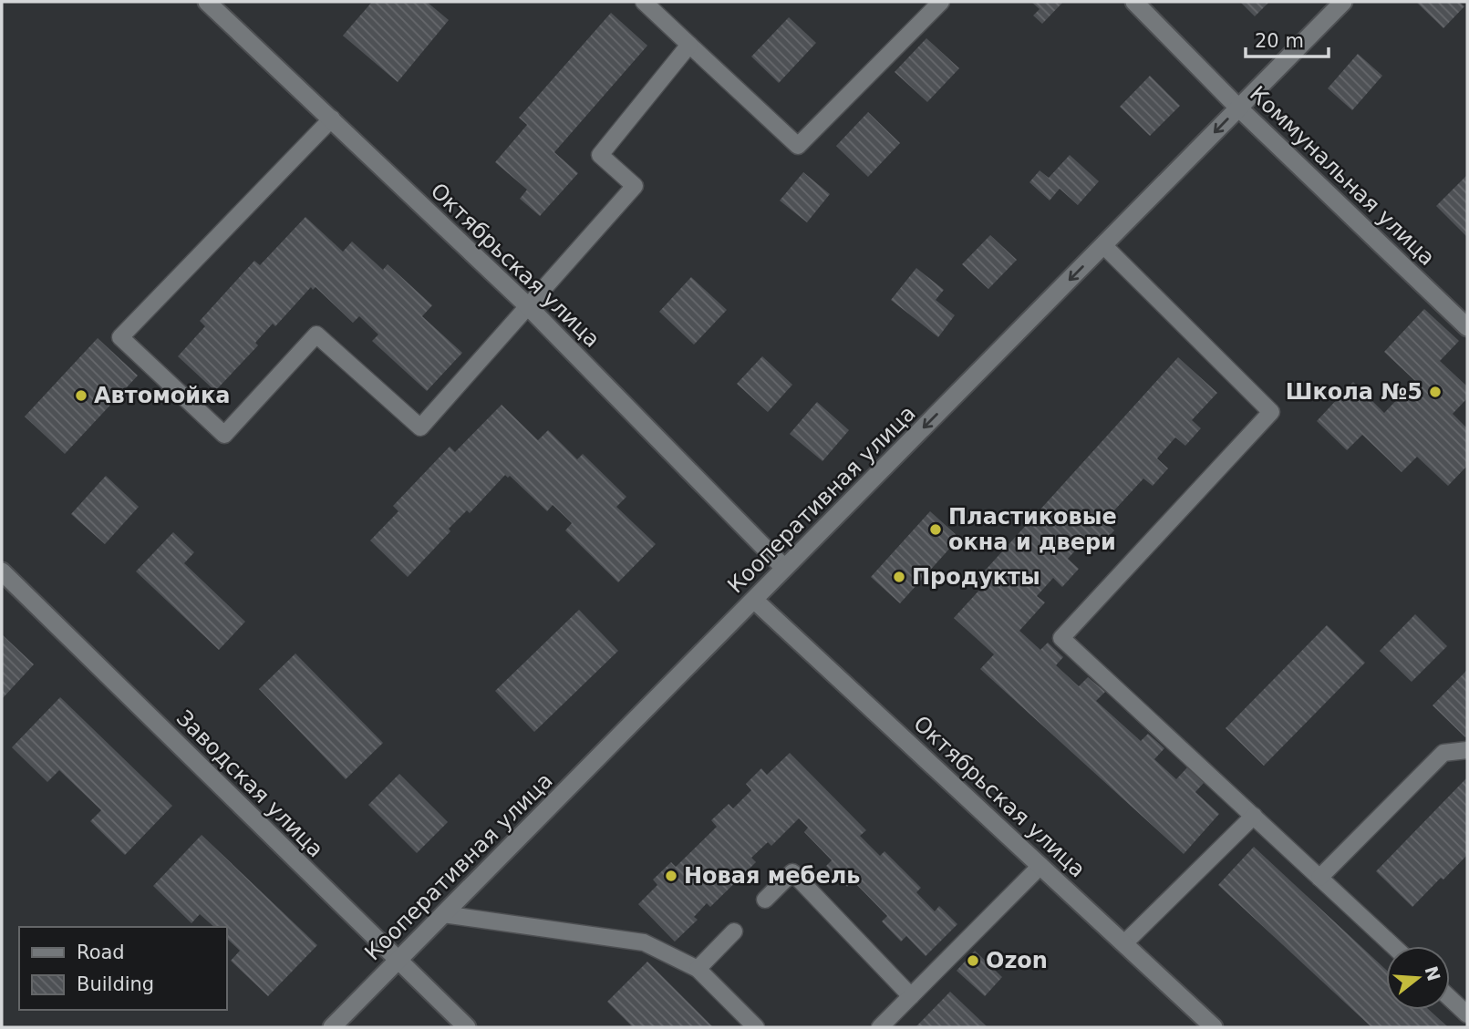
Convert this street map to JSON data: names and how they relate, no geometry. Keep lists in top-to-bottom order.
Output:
{
  "streets": {
    "street": [
      "Коммунальная улица",
      "Октябрьская улица",
      "Кооперативная улица",
      "Заводская улица"
    ]
  },
  "crossings": [
    ["Коммунальная улица", "Кооперативная улица"],
    ["Октябрьская улица", "Кооперативная улица"],
    ["Кооперативная улица", "Заводская улица"]
  ],
  "one_way": ["Кооперативная улица"],
  "places": [
    "Школа №5",
    "Автомойка",
    "Пластиковые окна и двери",
    "Продукты",
    "Новая мебель",
    "Ozon"
  ],
  "legend": ["Road", "Building"],
  "scale_bar": "20 m",
  "north": "right"
}
